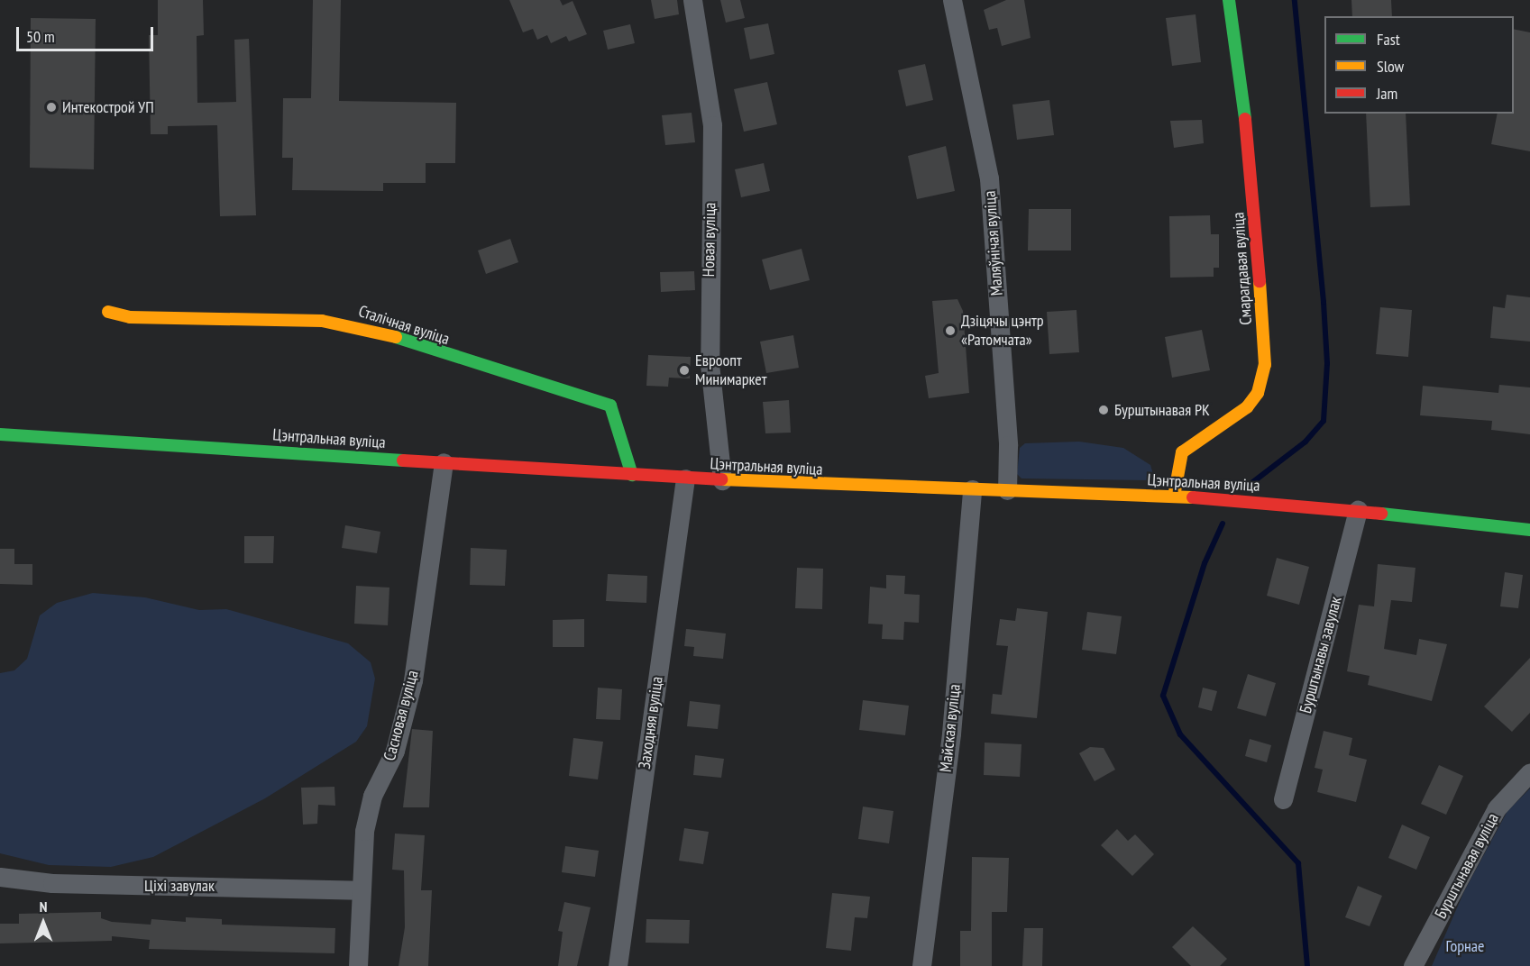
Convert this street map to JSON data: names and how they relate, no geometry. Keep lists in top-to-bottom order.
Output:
{
  "streets": {
    "street": [
      "Новая вуліца",
      "Маляўнічая вуліца",
      "Смарагдавая вуліца",
      "Сталічная вуліца",
      "Цэнтральная вуліца",
      "Бурштынавы завулак",
      "Сасновая вуліца",
      "Заходняя вуліца",
      "Майская вуліца",
      "Бурштынавая вуліца",
      "Ціхі завулак"
    ]
  },
  "crossings": [
    ["Новая вуліца", "Цэнтральная вуліца"],
    ["Маляўнічая вуліца", "Цэнтральная вуліца"],
    ["Смарагдавая вуліца", "Цэнтральная вуліца"],
    ["Сталічная вуліца", "Цэнтральная вуліца"],
    ["Цэнтральная вуліца", "Бурштынавы завулак"],
    ["Цэнтральная вуліца", "Сасновая вуліца"],
    ["Цэнтральная вуліца", "Заходняя вуліца"],
    ["Цэнтральная вуліца", "Майская вуліца"],
    ["Сасновая вуліца", "Ціхі завулак"]
  ],
  "parks": ["Горнае"],
  "places": [
    "Интекострой УП",
    "Дзіцячы цэнтр «Ратомчата»",
    "Евроопт Минимаркет",
    "Бурштынавая РК"
  ],
  "legend": ["Fast", "Slow", "Jam"],
  "scale_bar": "50 m",
  "north": "top"
}
